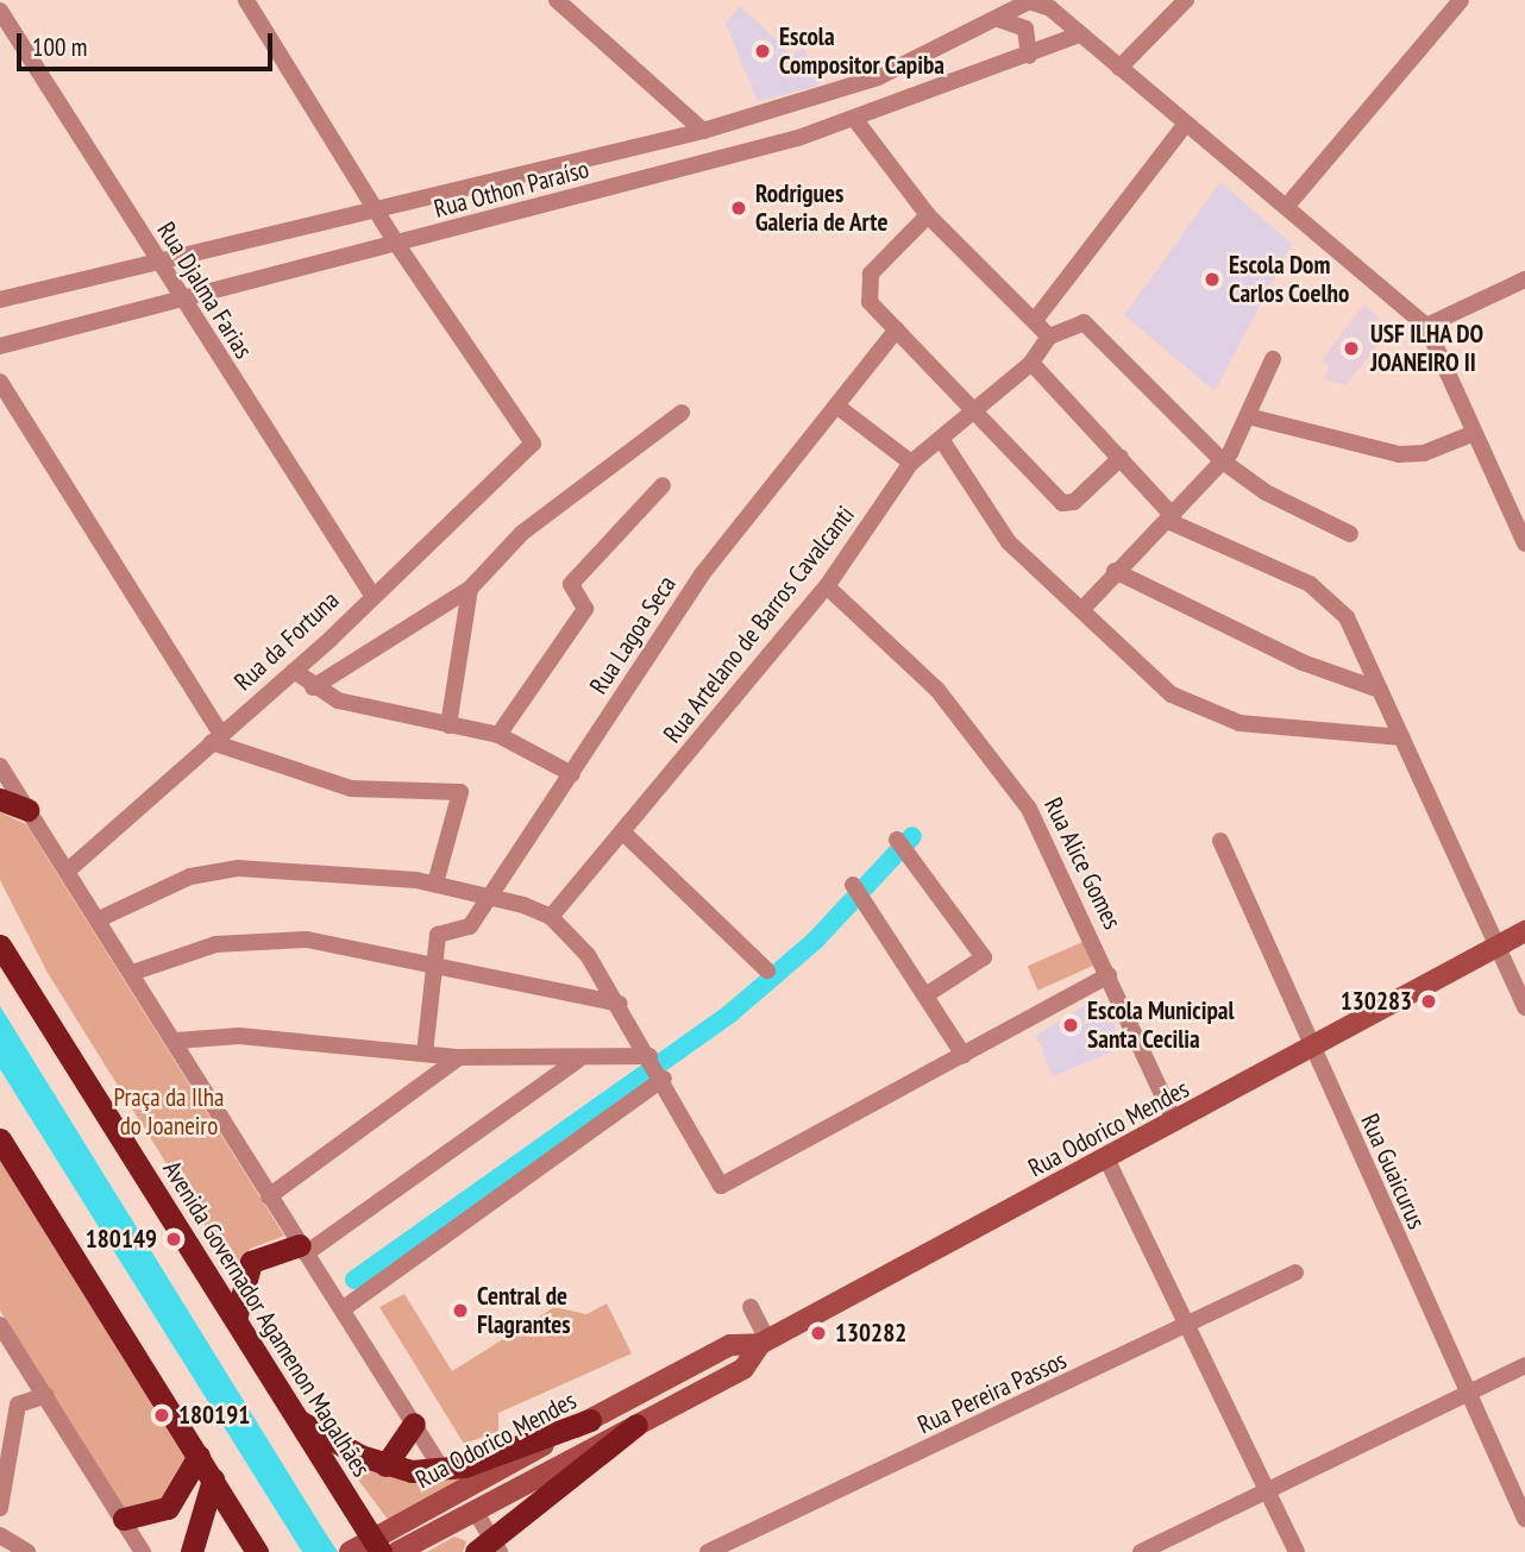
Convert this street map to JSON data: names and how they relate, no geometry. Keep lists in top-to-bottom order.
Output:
{
  "streets": {
    "highway": ["Avenida Governador Agamenon Magalhães"],
    "main road": ["Rua Odorico Mendes"],
    "street": [
      "Rua Othon Paraíso",
      "Rua Djalma Farias",
      "Rua Artelano de Barros Cavalcanti",
      "Rua Lagoa Seca",
      "Rua da Fortuna",
      "Rua Alice Gomes",
      "Rua Guaicurus",
      "Rua Pereira Passos"
    ]
  },
  "crossings": [
    ["Rua Othon Paraíso", "Rua Djalma Farias"],
    ["Rua Othon Paraíso", "Rua da Fortuna"],
    ["Rua Djalma Farias", "Rua da Fortuna"],
    ["Rua Artelano de Barros Cavalcanti", "Rua Alice Gomes"],
    ["Rua Alice Gomes", "Rua Odorico Mendes"],
    ["Rua Odorico Mendes", "Rua Guaicurus"],
    ["Rua Odorico Mendes", "Avenida Governador Agamenon Magalhães"]
  ],
  "parks": ["Praça da Ilha do Joaneiro"],
  "places": [
    "Escola Compositor Capiba",
    "Rodrigues Galeria de Arte",
    "Escola Dom Carlos Coelho",
    "USF ILHA DO JOANEIRO II",
    "130283",
    "Escola Municipal Santa Cecilia",
    "180149",
    "Central de Flagrantes",
    "130282",
    "180191"
  ],
  "scale_bar": "100 m"
}
